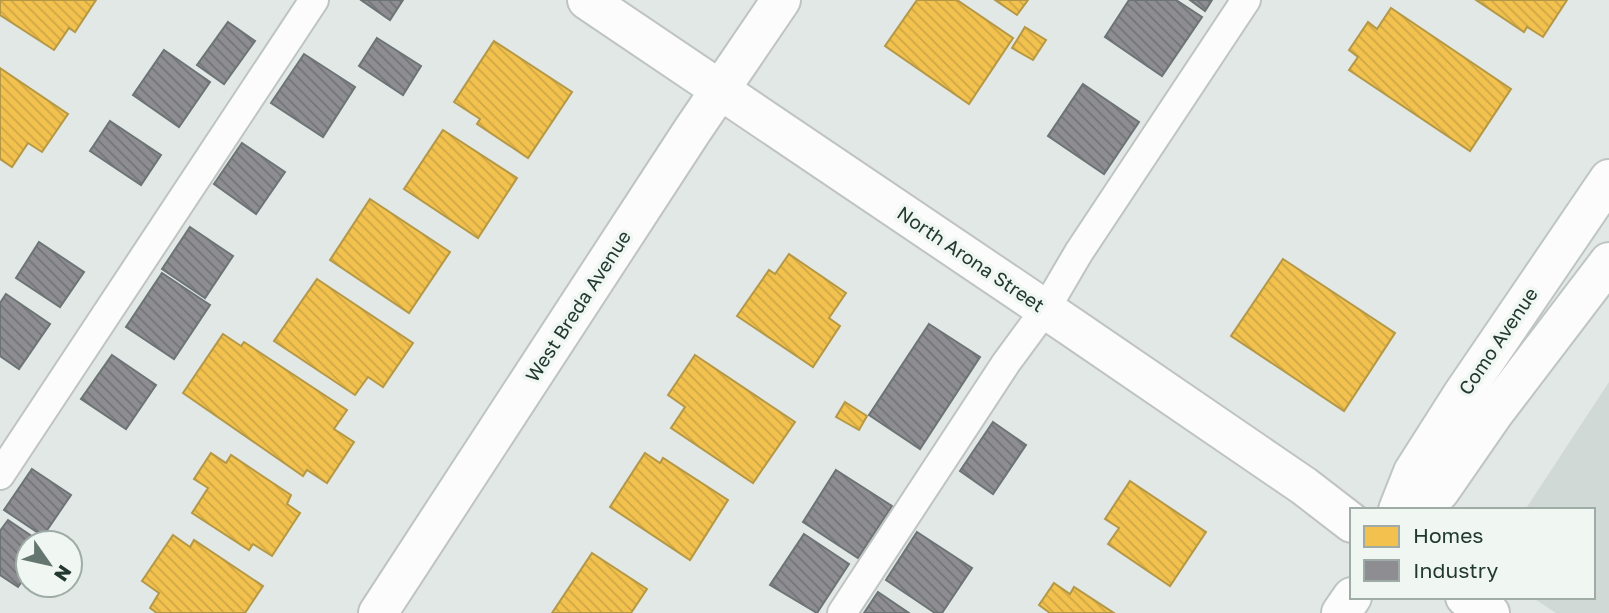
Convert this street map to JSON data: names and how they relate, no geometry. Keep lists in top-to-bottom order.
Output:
{
  "streets": {
    "street": ["North Arona Street", "West Breda Avenue", "Como Avenue"]
  },
  "crossings": [
    ["North Arona Street", "West Breda Avenue"]
  ],
  "legend": ["Homes", "Industry"],
  "north": "bottom right"
}
